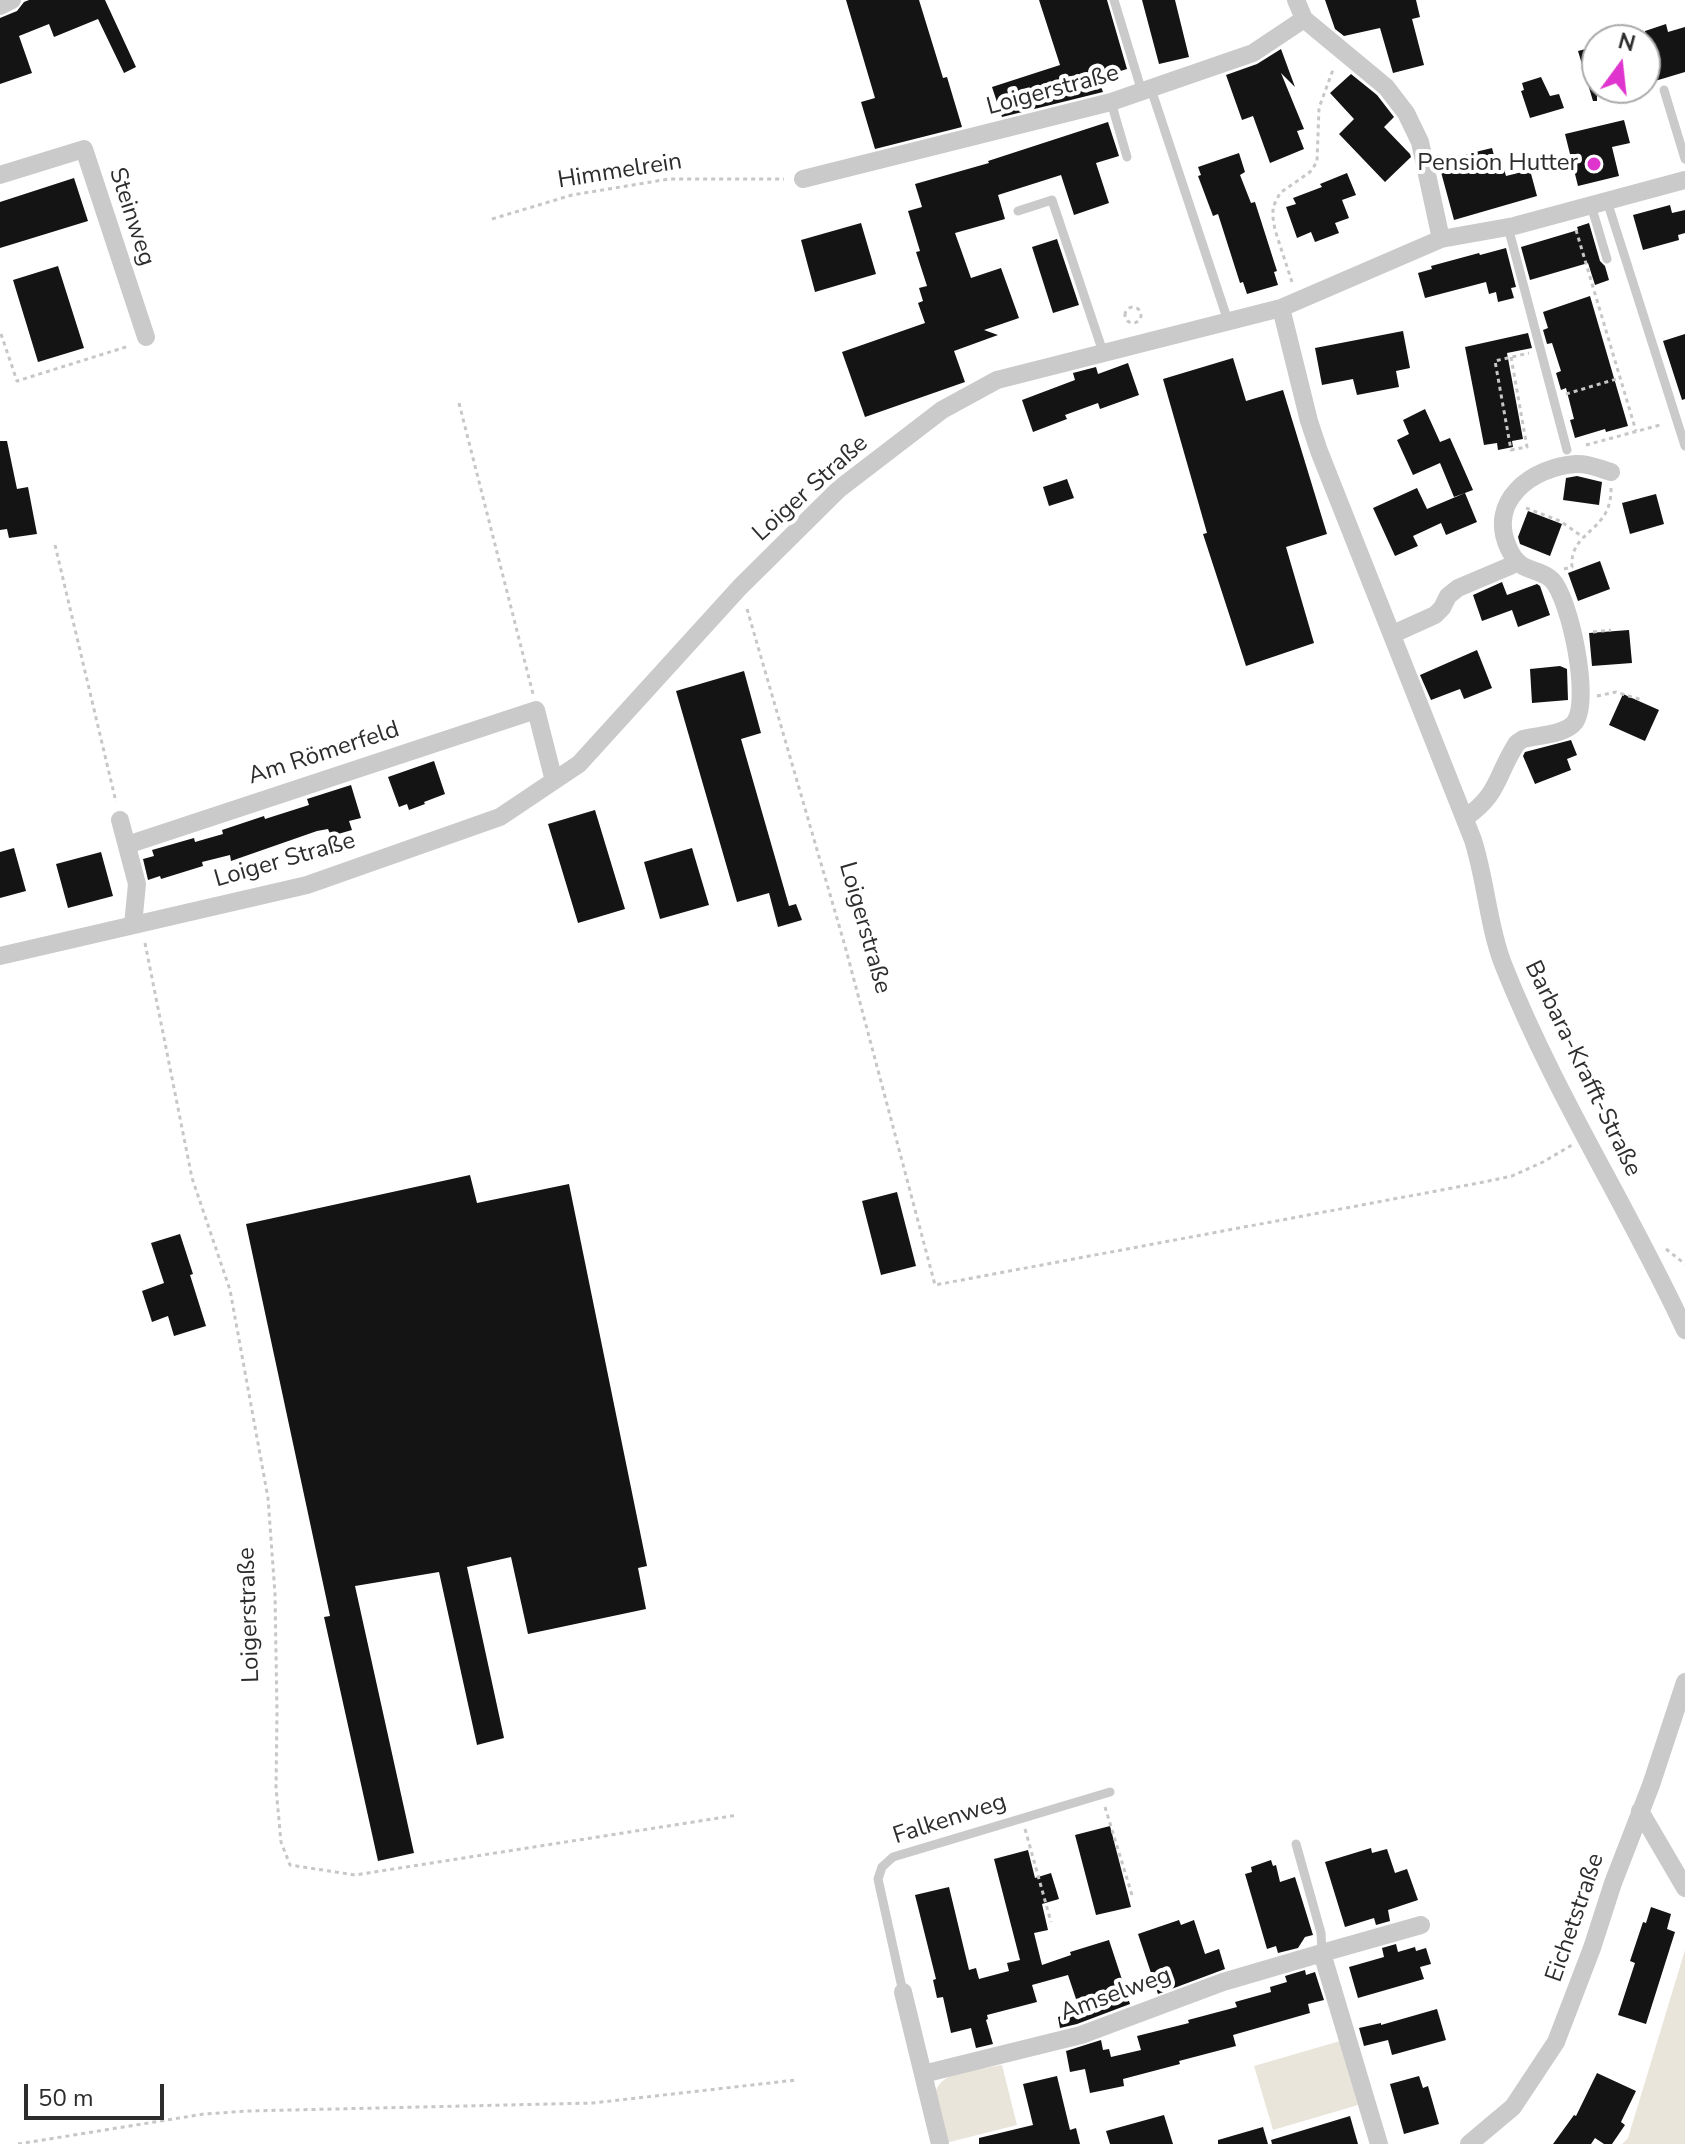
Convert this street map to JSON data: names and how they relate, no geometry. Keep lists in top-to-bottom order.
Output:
{
  "streets": {
    "street": [
      "Loigerstraße",
      "Steinweg",
      "Loiger Straße",
      "Am Römerfeld",
      "Barbara-Krafft-Straße",
      "Eichetstraße",
      "Amselweg"
    ],
    "lane": ["Falkenweg"],
    "path": ["Himmelrein"]
  },
  "crossings": [
    ["Loigerstraße", "Himmelrein"],
    ["Loigerstraße", "Loiger Straße"],
    ["Loigerstraße", "Barbara-Krafft-Straße"],
    ["Loiger Straße", "Barbara-Krafft-Straße"]
  ],
  "places": ["Pension Hutter"],
  "scale_bar": "50 m",
  "north": "top"
}
